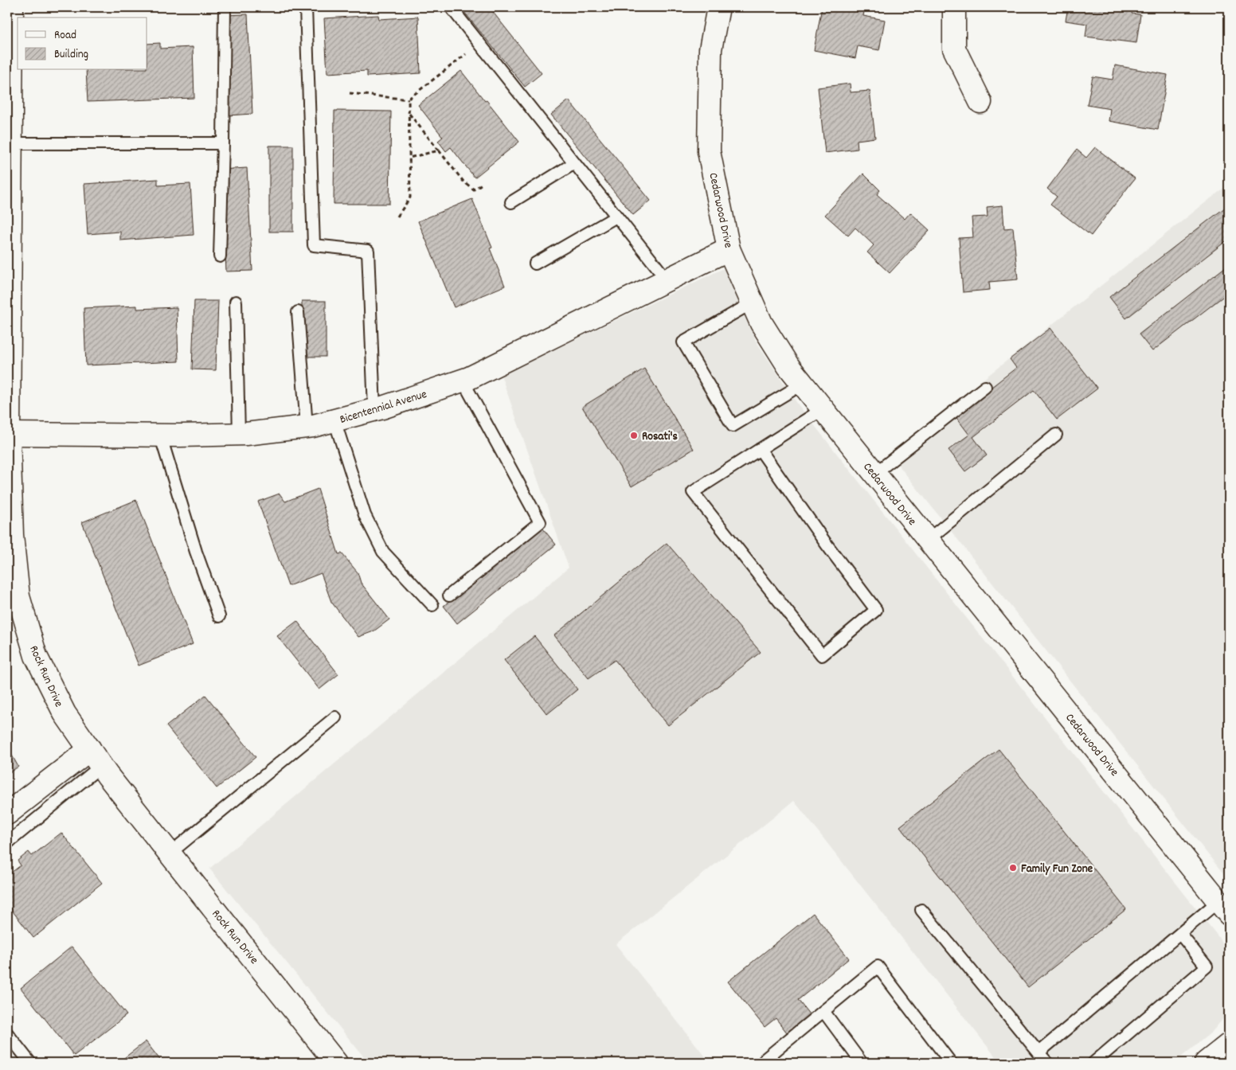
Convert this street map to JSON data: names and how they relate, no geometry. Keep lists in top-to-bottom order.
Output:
{
  "streets": {
    "street": ["Cedarwood Drive", "Bicentennial Avenue", "Rock Run Drive"]
  },
  "crossings": [
    ["Cedarwood Drive", "Bicentennial Avenue"],
    ["Bicentennial Avenue", "Rock Run Drive"]
  ],
  "places": ["Rosati's", "Family Fun Zone"],
  "legend": ["Road", "Building"]
}
